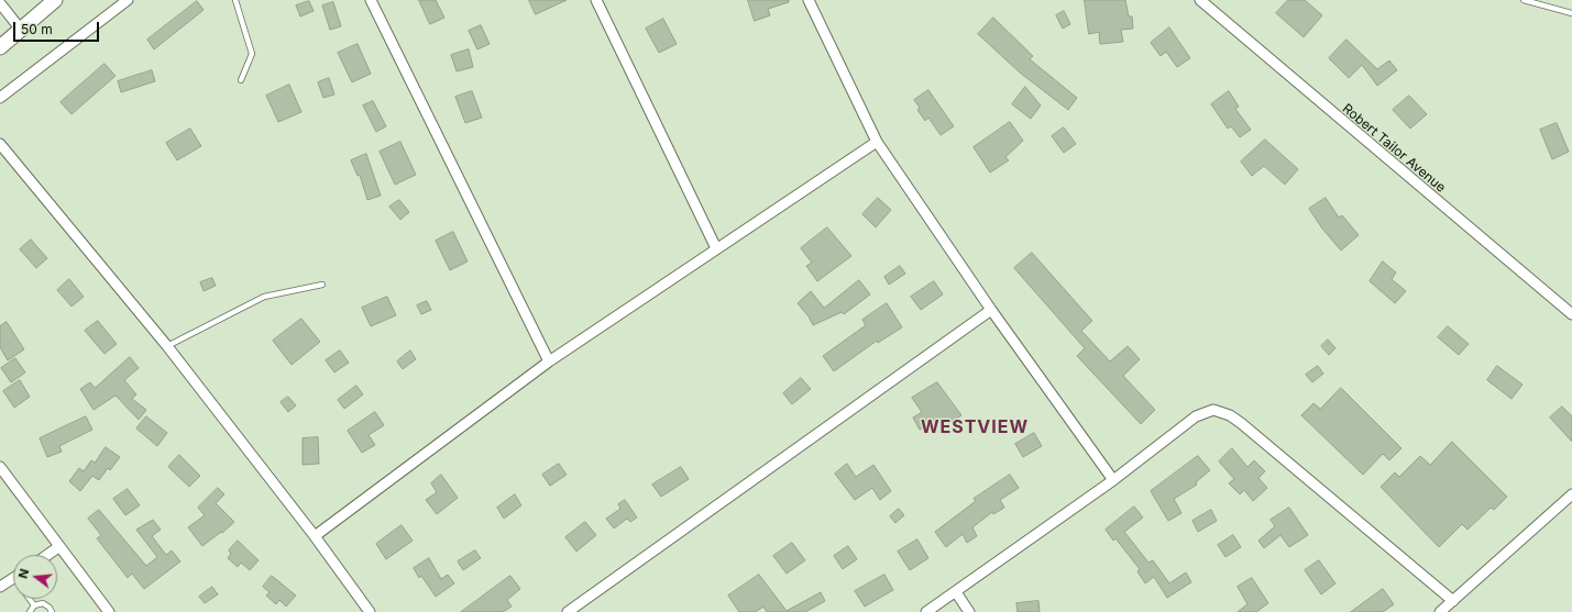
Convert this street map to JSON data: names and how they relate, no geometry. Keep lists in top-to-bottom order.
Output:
{
  "streets": {
    "street": ["Robert Tailor Avenue"]
  },
  "districts": ["WESTVIEW"],
  "scale_bar": "50 m",
  "north": "left"
}
